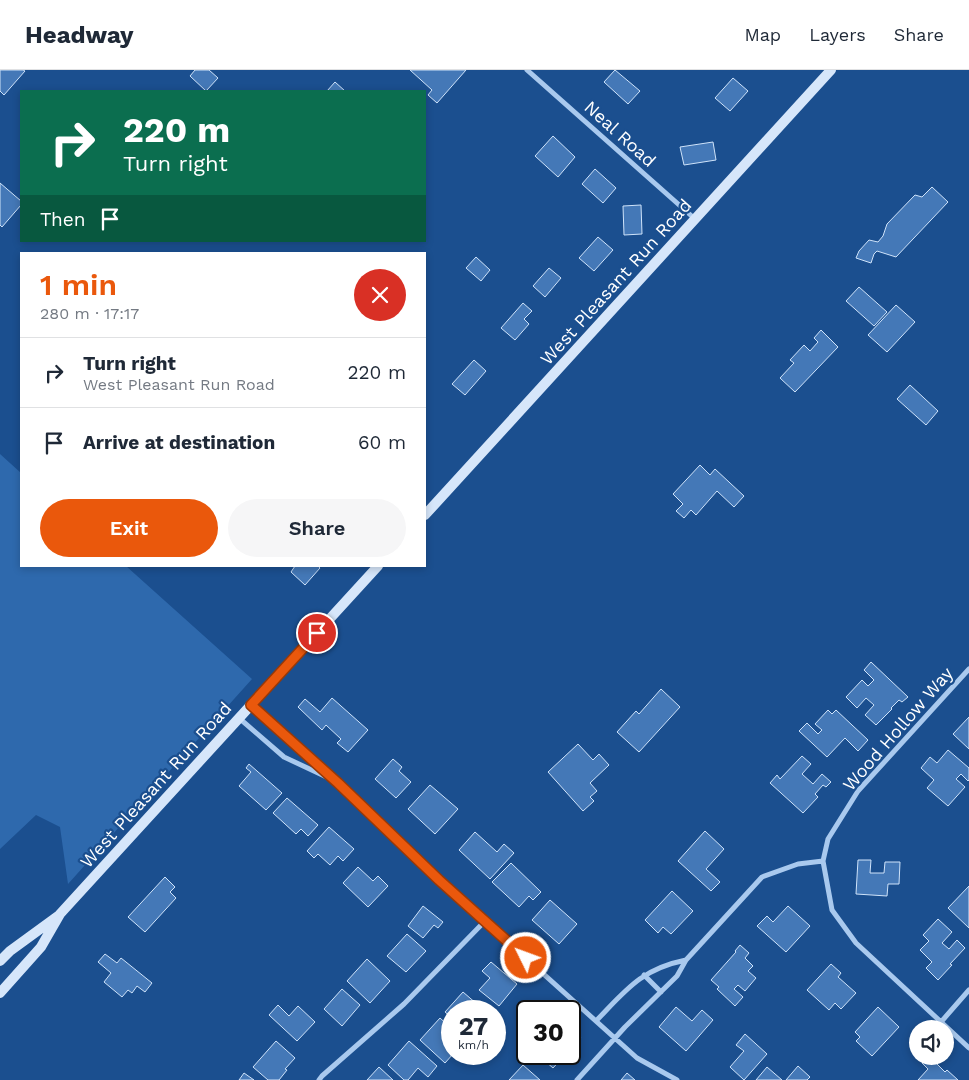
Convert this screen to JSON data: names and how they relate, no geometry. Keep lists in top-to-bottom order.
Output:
{
  "streets": {
    "main road": ["West Pleasant Run Road"],
    "street": ["Neal Road", "Wood Hollow Way"]
  },
  "crossings": [
    ["Neal Road", "West Pleasant Run Road"]
  ],
  "page": {
    "header": "Headway",
    "nav": ["Map", "Layers", "Share"],
    "turn": ["220 m", "Turn right"],
    "then": "Then",
    "heading": ["1 min", "280 m · 17:17"],
    "list": [
      {
        "name": "Turn right",
        "note": "West Pleasant Run Road",
        "value": "220 m"
      },
      {
        "name": "Arrive at destination",
        "value": "60 m"
      }
    ],
    "buttons": ["Exit", "Share"],
    "speed": "27 km/h",
    "limit": "30"
  }
}
